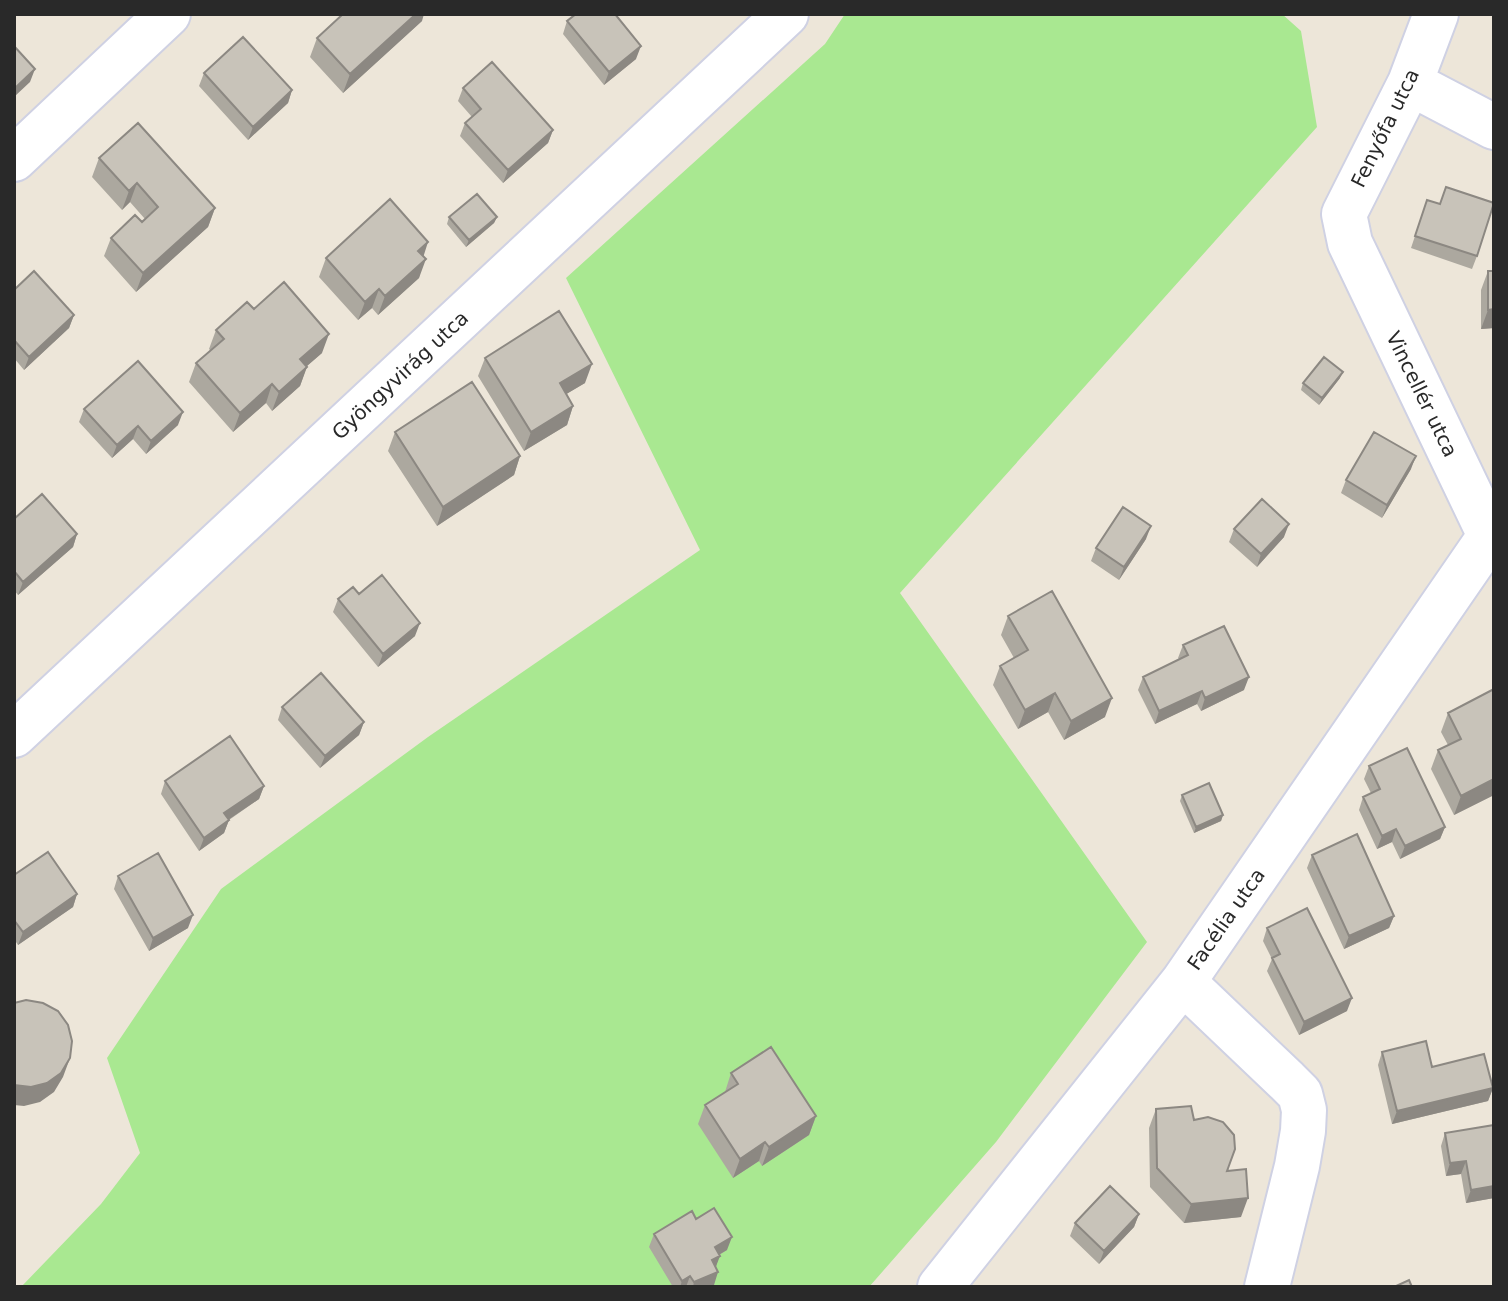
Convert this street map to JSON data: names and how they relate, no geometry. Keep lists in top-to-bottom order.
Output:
{
  "streets": {
    "street": [
      "Fenyőfa utca",
      "Gyöngyvirág utca",
      "Vincellér utca",
      "Facélia utca"
    ]
  },
  "crossings": [
    ["Fenyőfa utca", "Vincellér utca"],
    ["Vincellér utca", "Facélia utca"]
  ]
}
